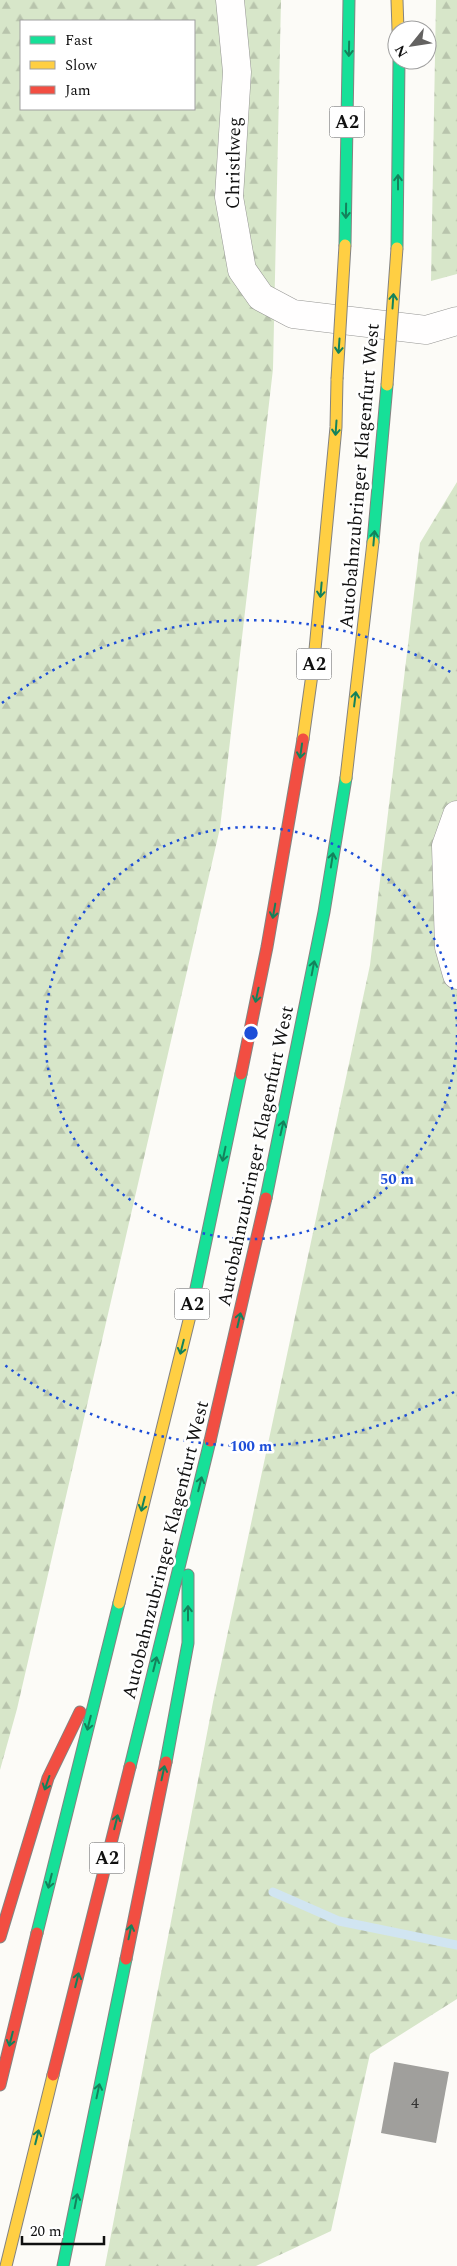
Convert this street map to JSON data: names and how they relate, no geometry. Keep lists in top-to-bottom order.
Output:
{
  "streets": {
    "highway": ["A2", "Autobahnzubringer Klagenfurt West"],
    "street": ["Christlweg"]
  },
  "house_numbers": ["4"],
  "legend": ["Fast", "Slow", "Jam"],
  "scale_bar": "20 m",
  "north": "bottom left",
  "rings": ["50 m", "100 m"]
}
